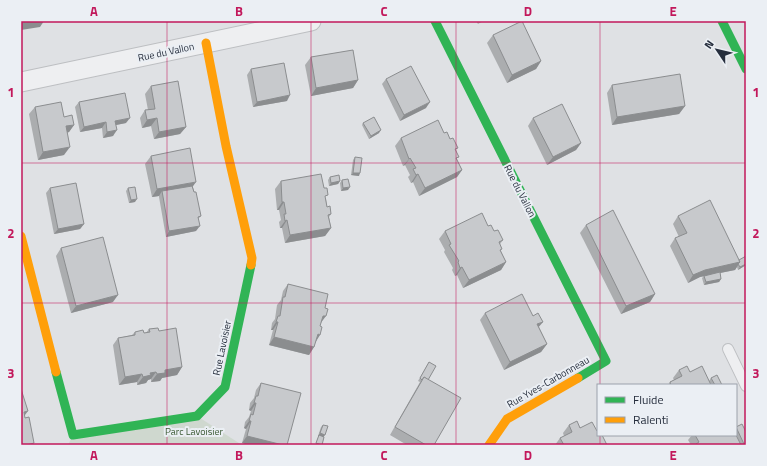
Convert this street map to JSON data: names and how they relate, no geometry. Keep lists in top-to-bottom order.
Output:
{
  "streets": {
    "street": ["Rue du Vallon", "Rue Lavoisier", "Rue Yves-Carbonneau"]
  },
  "crossings": [
    ["Rue du Vallon", "Rue Lavoisier"],
    ["Rue du Vallon", "Rue Yves-Carbonneau"]
  ],
  "parks": ["Parc Lavoisier"],
  "legend": ["Fluide", "Ralenti"],
  "north": "top left",
  "grid": {
    "columns": [
      "A",
      "B",
      "C",
      "D",
      "E"
    ],
    "rows": ["1", "2", "3"]
  }
}
